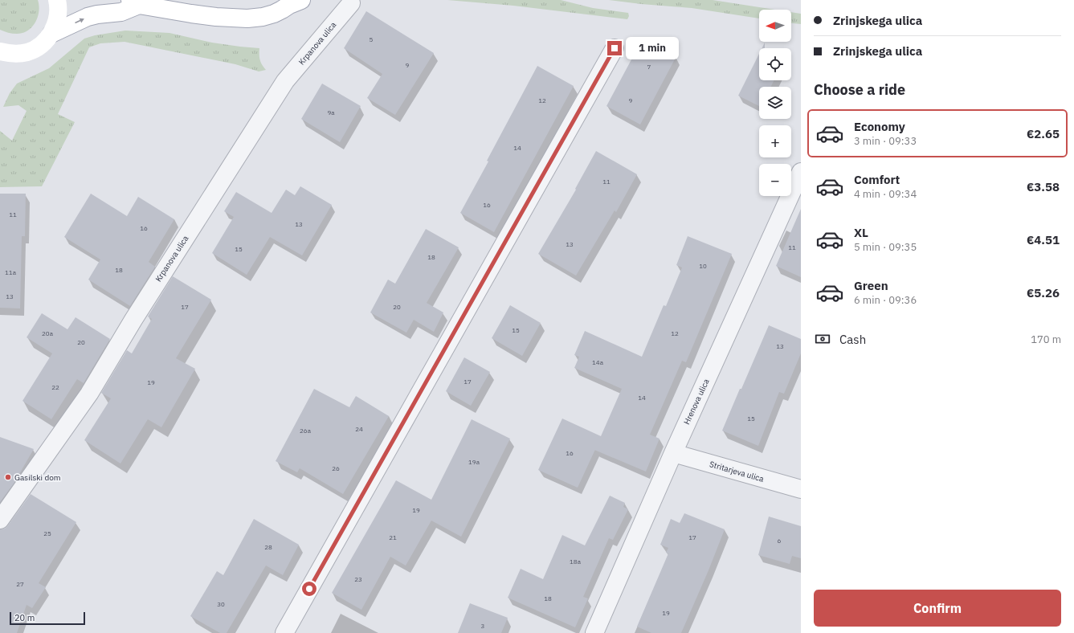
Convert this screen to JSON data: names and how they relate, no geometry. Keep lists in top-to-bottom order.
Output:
{
  "streets": {
    "street": ["Krpanova ulica", "Hrenova ulica", "Stritarjeva ulica"]
  },
  "crossings": [
    ["Hrenova ulica", "Stritarjeva ulica"]
  ],
  "places": ["Gasilski dom"],
  "house_numbers": [
    "5",
    "9",
    "7",
    "12",
    "9",
    "9a",
    "14",
    "11",
    "16",
    "11",
    "13",
    "16",
    "13",
    "11",
    "15",
    "18",
    "10",
    "18",
    "11a",
    "13",
    "17",
    "20",
    "15",
    "20a",
    "12",
    "20",
    "13",
    "14a",
    "17",
    "19",
    "22",
    "14",
    "15",
    "24",
    "26a",
    "16",
    "19a",
    "26",
    "19",
    "25",
    "21",
    "17",
    "6",
    "28",
    "18a",
    "23",
    "27",
    "18",
    "30",
    "19",
    "3"
  ],
  "scale_bar": "20 m",
  "north": "left",
  "page": {
    "banner": ["Zrinjskega ulica", "Zrinjskega ulica"],
    "map_buttons": ["+", "−"],
    "bubble": "1 min",
    "heading": "Choose a ride",
    "list": [
      {
        "name": "Economy",
        "note": "3 min · 09:33",
        "value": "€2.65"
      },
      {
        "name": "Comfort",
        "note": "4 min · 09:34",
        "value": "€3.58"
      },
      {
        "name": "XL",
        "note": "5 min · 09:35",
        "value": "€4.51"
      },
      {
        "name": "Green",
        "note": "6 min · 09:36",
        "value": "€5.26"
      }
    ],
    "pay": ["Cash", "170 m"],
    "buttons": "Confirm",
    "scale": "20 m"
  }
}
